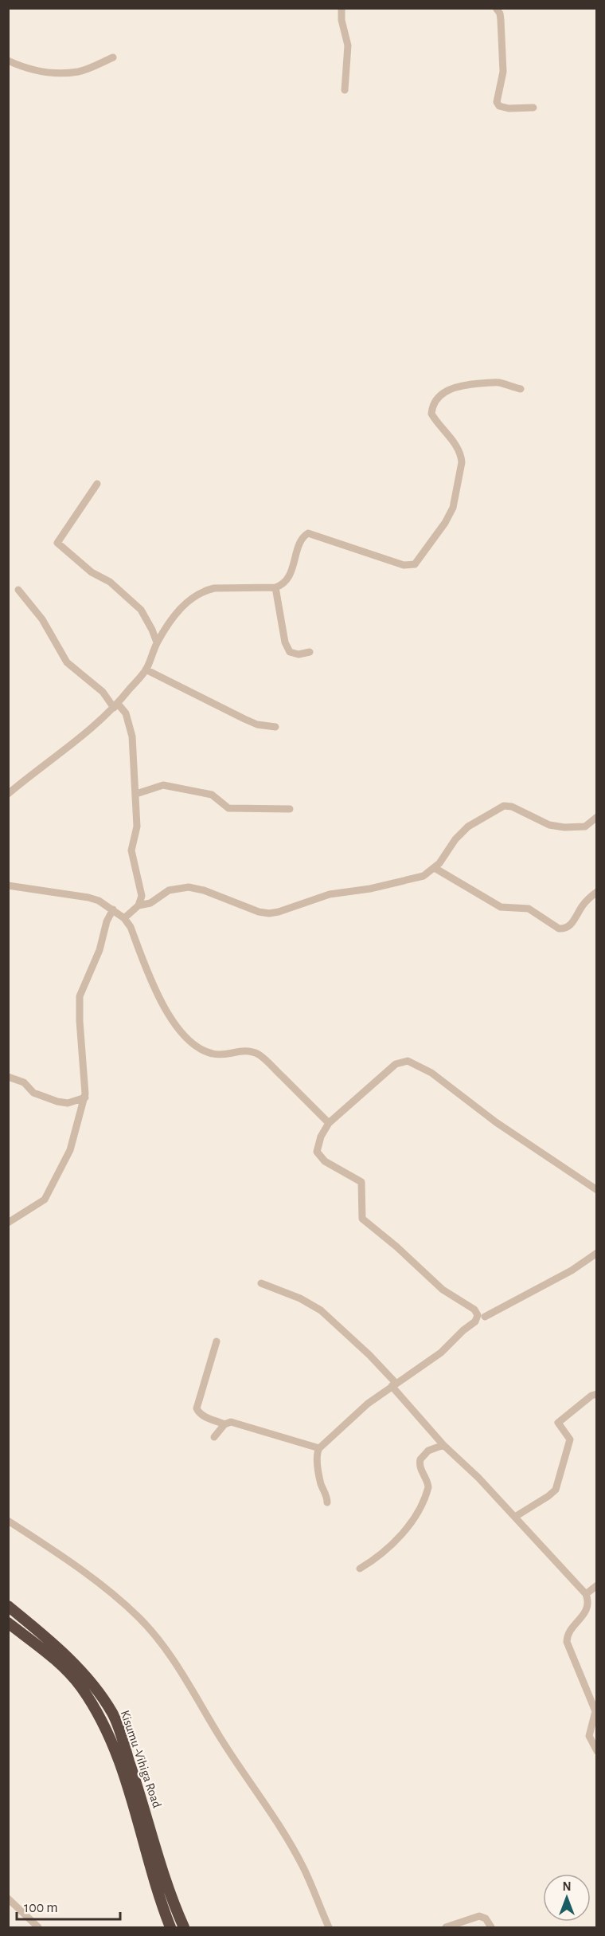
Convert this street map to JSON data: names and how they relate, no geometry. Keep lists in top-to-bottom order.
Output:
{
  "streets": {
    "highway": ["Kisumu -Vihiga Road"]
  },
  "scale_bar": "100 m",
  "north": "top"
}
